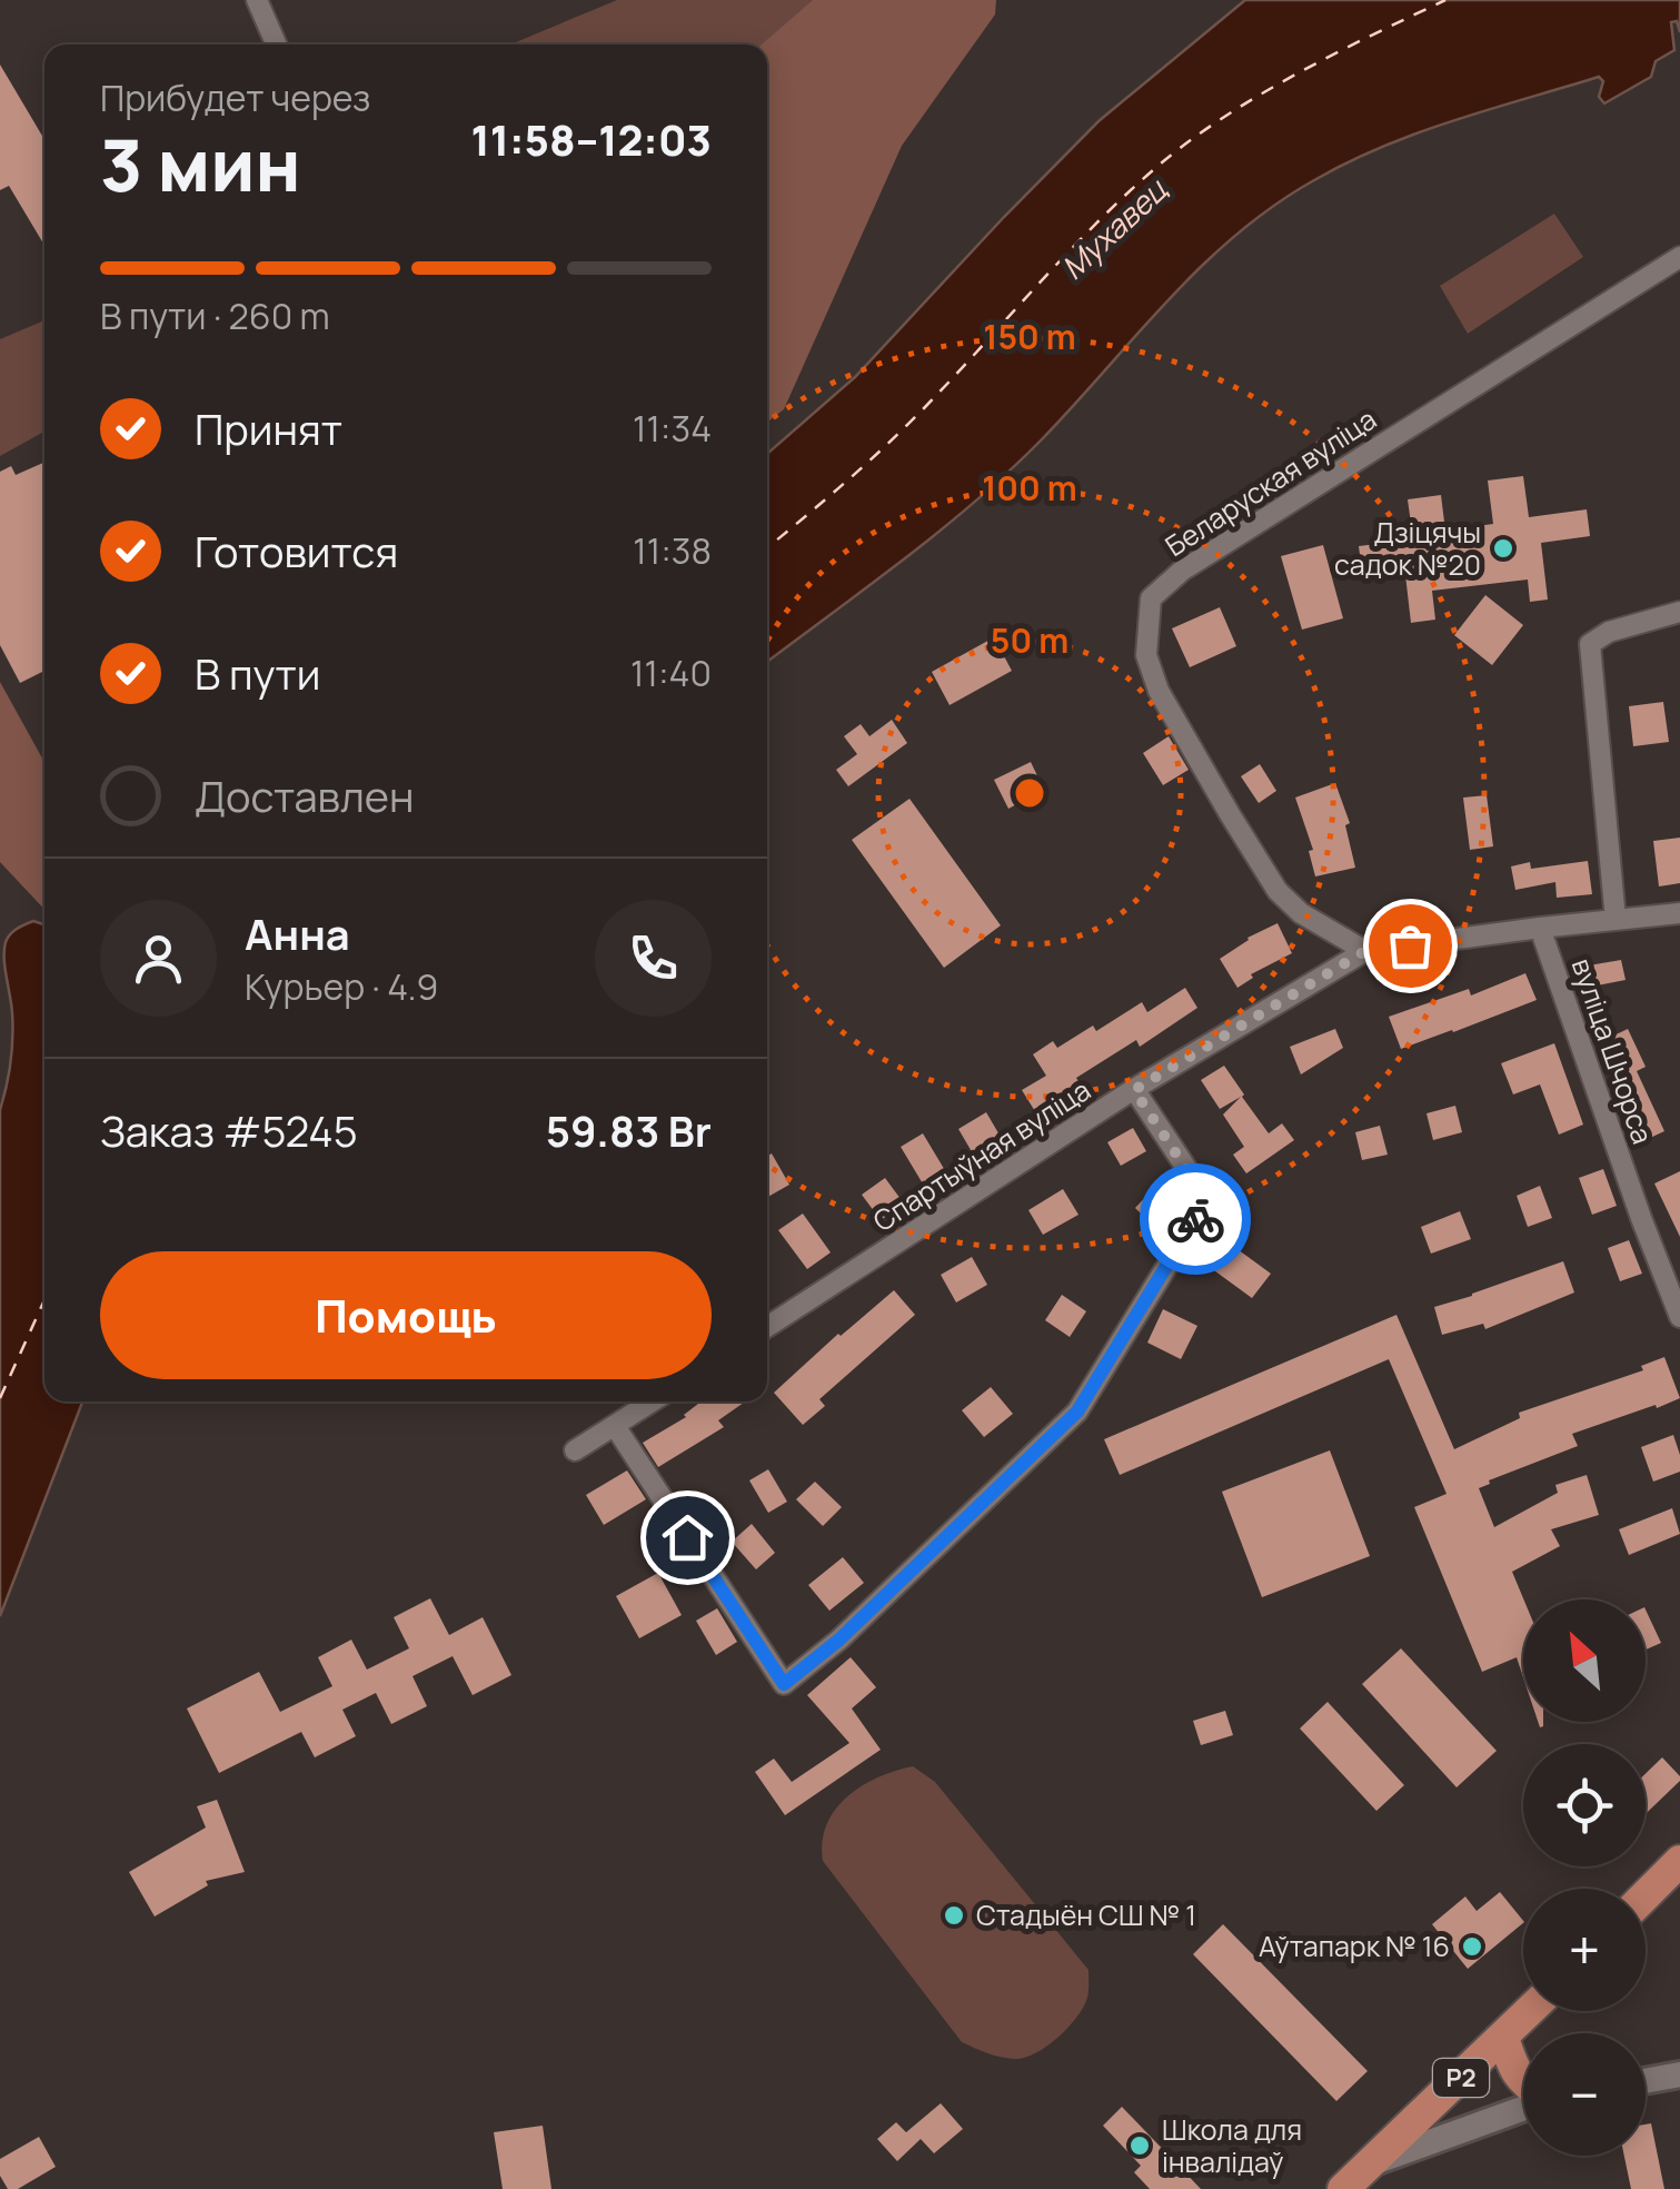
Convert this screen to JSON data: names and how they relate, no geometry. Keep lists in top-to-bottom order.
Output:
{
  "streets": {
    "main road": ["Р2"],
    "street": ["Беларуская вуліца", "вуліца Шчорса", "Спартыўная вуліца"]
  },
  "crossings": [
    ["Беларуская вуліца", "Спартыўная вуліца"],
    ["вуліца Шчорса", "Спартыўная вуліца"]
  ],
  "water": ["Мухавец"],
  "places": [
    "Дзіцячы садок №20",
    "Стадыён СШ № 1",
    "Аўтапарк № 16",
    "Школа для інвалідаў"
  ],
  "north": "top left",
  "page": {
    "heading": ["3 мин", "Прибудет через", "11:58–12:03"],
    "panel": [
      "Анна",
      "Курьер · 4.9",
      "Заказ #5245",
      "59.83 Br"
    ],
    "bar": "В пути · 260 m",
    "list": [
      ["Принят", "11:34"],
      ["Готовится", "11:38"],
      ["В пути", "11:40"],
      "Доставлен"
    ],
    "buttons": "Помощь",
    "map_buttons": ["+", "−"]
  },
  "rings": ["150 m", "100 m", "50 m"]
}
